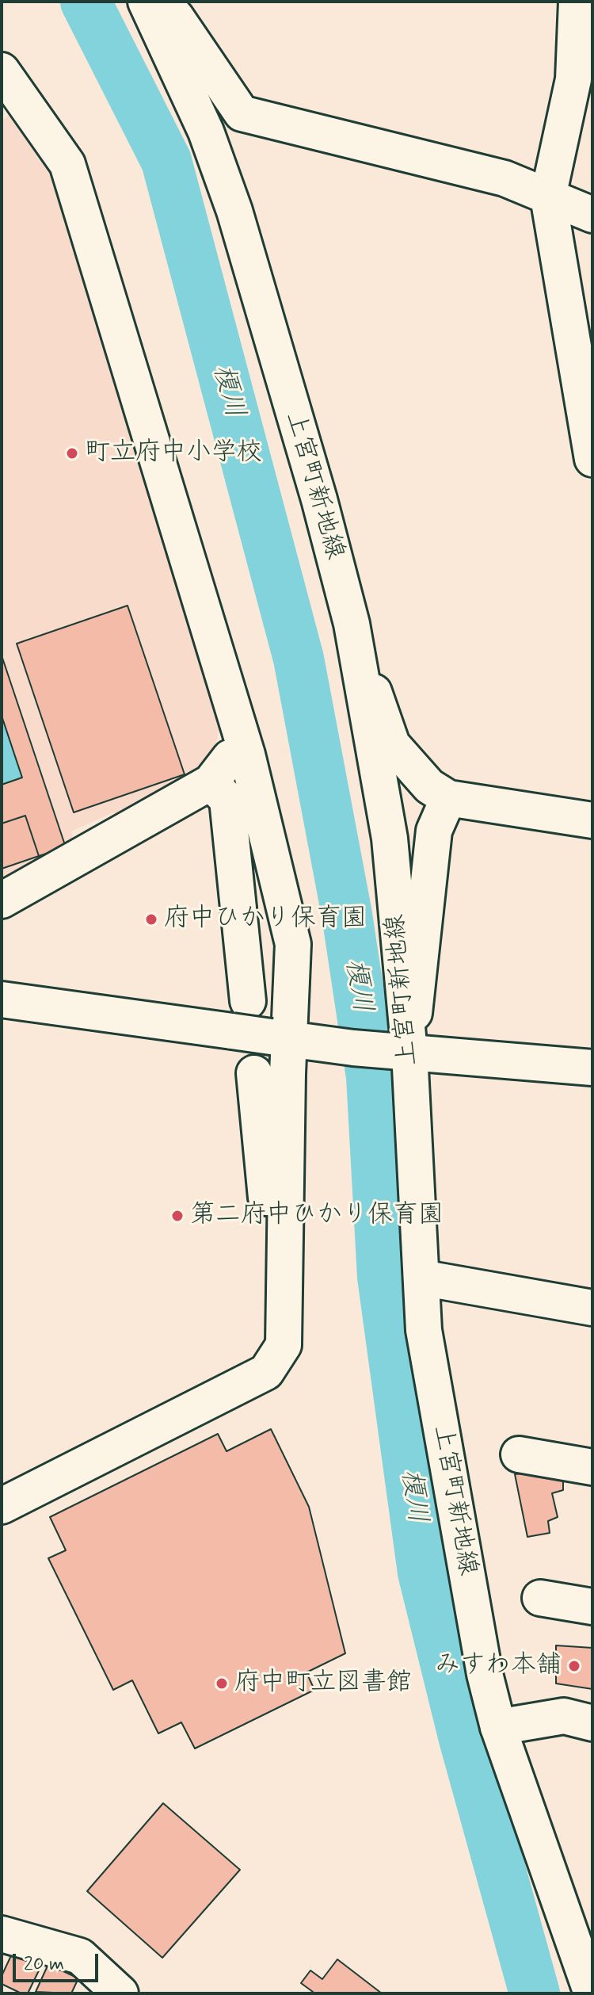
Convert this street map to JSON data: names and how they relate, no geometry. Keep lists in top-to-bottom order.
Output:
{
  "streets": {
    "street": ["上宮町新地線"]
  },
  "water": ["榎川"],
  "places": [
    "町立府中小学校",
    "府中ひかり保育園",
    "第二府中ひかり保育園",
    "みすわ本舗",
    "府中町立図書館"
  ],
  "scale_bar": "20 m"
}
